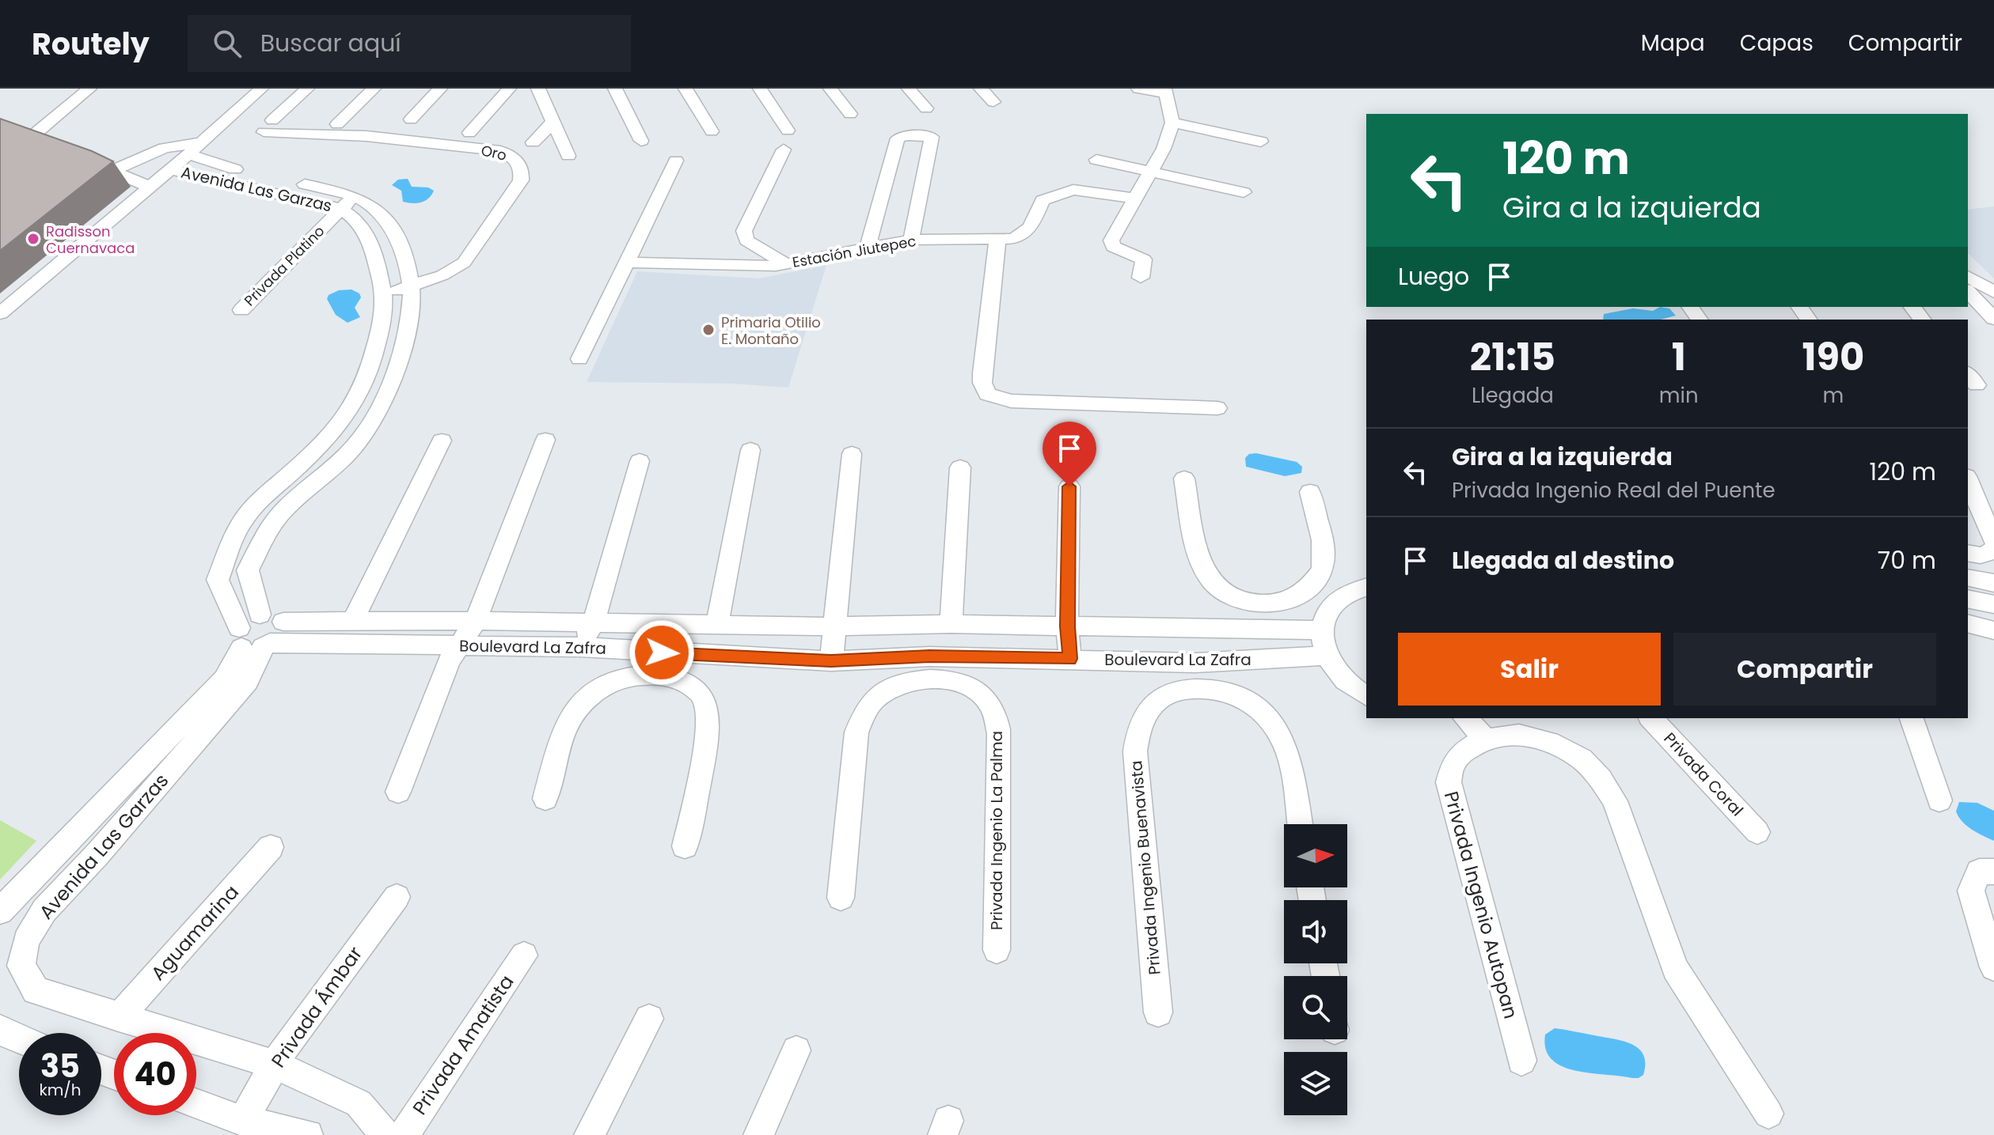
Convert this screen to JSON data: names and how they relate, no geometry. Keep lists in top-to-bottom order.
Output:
{
  "streets": {
    "street": [
      "Oro",
      "Avenida Las Garzas",
      "Estación Jiutepec",
      "Privada Platino",
      "Boulevard La Zafra",
      "Privada Coral",
      "Privada Ingenio La Palma",
      "Privada Ingenio Buenavista",
      "Privada Ingenio Autopan",
      "Aguamarina",
      "Privada Ámbar",
      "Privada Amatista"
    ]
  },
  "crossings": [
    ["Oro", "Avenida Las Garzas"],
    ["Avenida Las Garzas", "Privada Platino"],
    ["Avenida Las Garzas", "Boulevard La Zafra"],
    ["Avenida Las Garzas", "Aguamarina"],
    ["Avenida Las Garzas", "Privada Ámbar"],
    ["Boulevard La Zafra", "Privada Ingenio La Palma"]
  ],
  "places": ["Radisson Cuernavaca", "Primaria Otilio E. Montaño"],
  "north": "right",
  "page": {
    "header": "Routely",
    "search": "Buscar aquí",
    "nav": ["Mapa", "Capas", "Compartir"],
    "turn": ["120 m", "Gira a la izquierda"],
    "then": "Luego",
    "eta": [
      "21:15",
      "Llegada",
      "1",
      "min",
      "190",
      "m"
    ],
    "list": [
      {
        "name": "Gira a la izquierda",
        "note": "Privada Ingenio Real del Puente",
        "value": "120 m"
      },
      {
        "name": "Llegada al destino",
        "value": "70 m"
      }
    ],
    "buttons": ["Salir", "Compartir"],
    "speed": "35 km/h",
    "limit": "40"
  }
}
